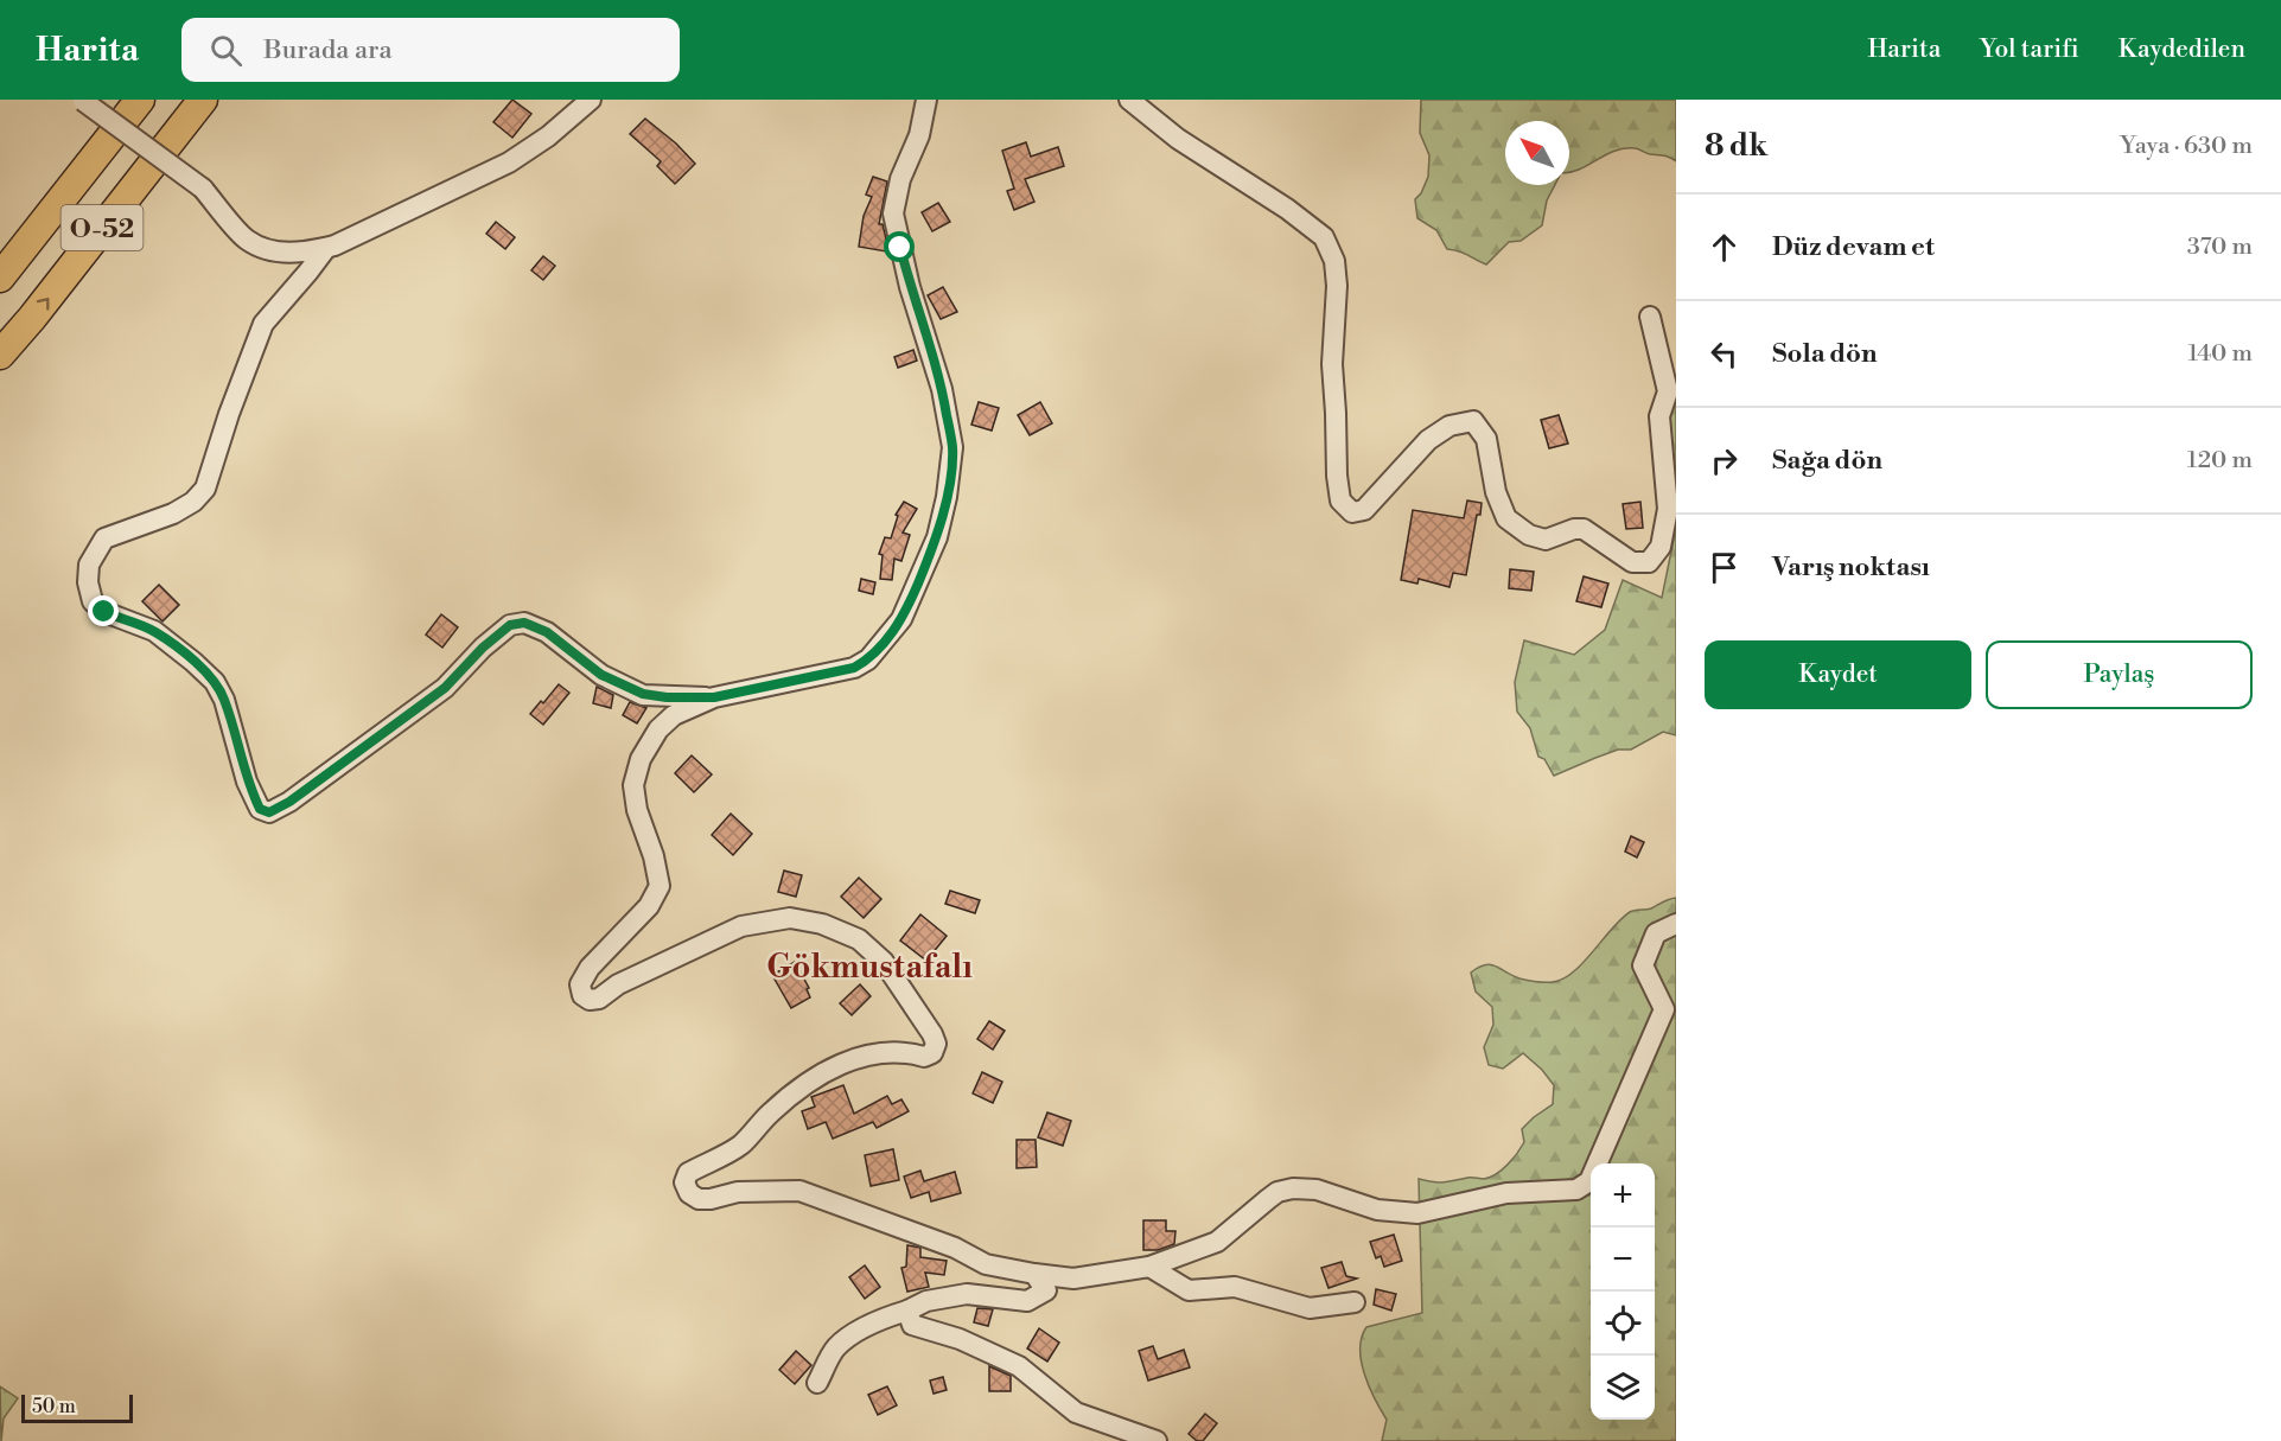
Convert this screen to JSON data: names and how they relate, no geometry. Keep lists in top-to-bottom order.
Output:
{
  "streets": {
    "highway": ["O-52"]
  },
  "districts": ["Gökmustafalı"],
  "scale_bar": "50 m",
  "north": "top left",
  "page": {
    "header": "Harita",
    "search": "Burada ara",
    "nav": ["Harita", "Yol tarifi", "Kaydedilen"],
    "heading": ["8 dk", "Yaya · 630 m"],
    "list": [
      ["Düz devam et", "370 m"],
      ["Sola dön", "140 m"],
      ["Sağa dön", "120 m"],
      "Varış noktası"
    ],
    "buttons": ["Kaydet", "Paylaş"],
    "map_buttons": ["+", "−"],
    "scale": "50 m"
  }
}
